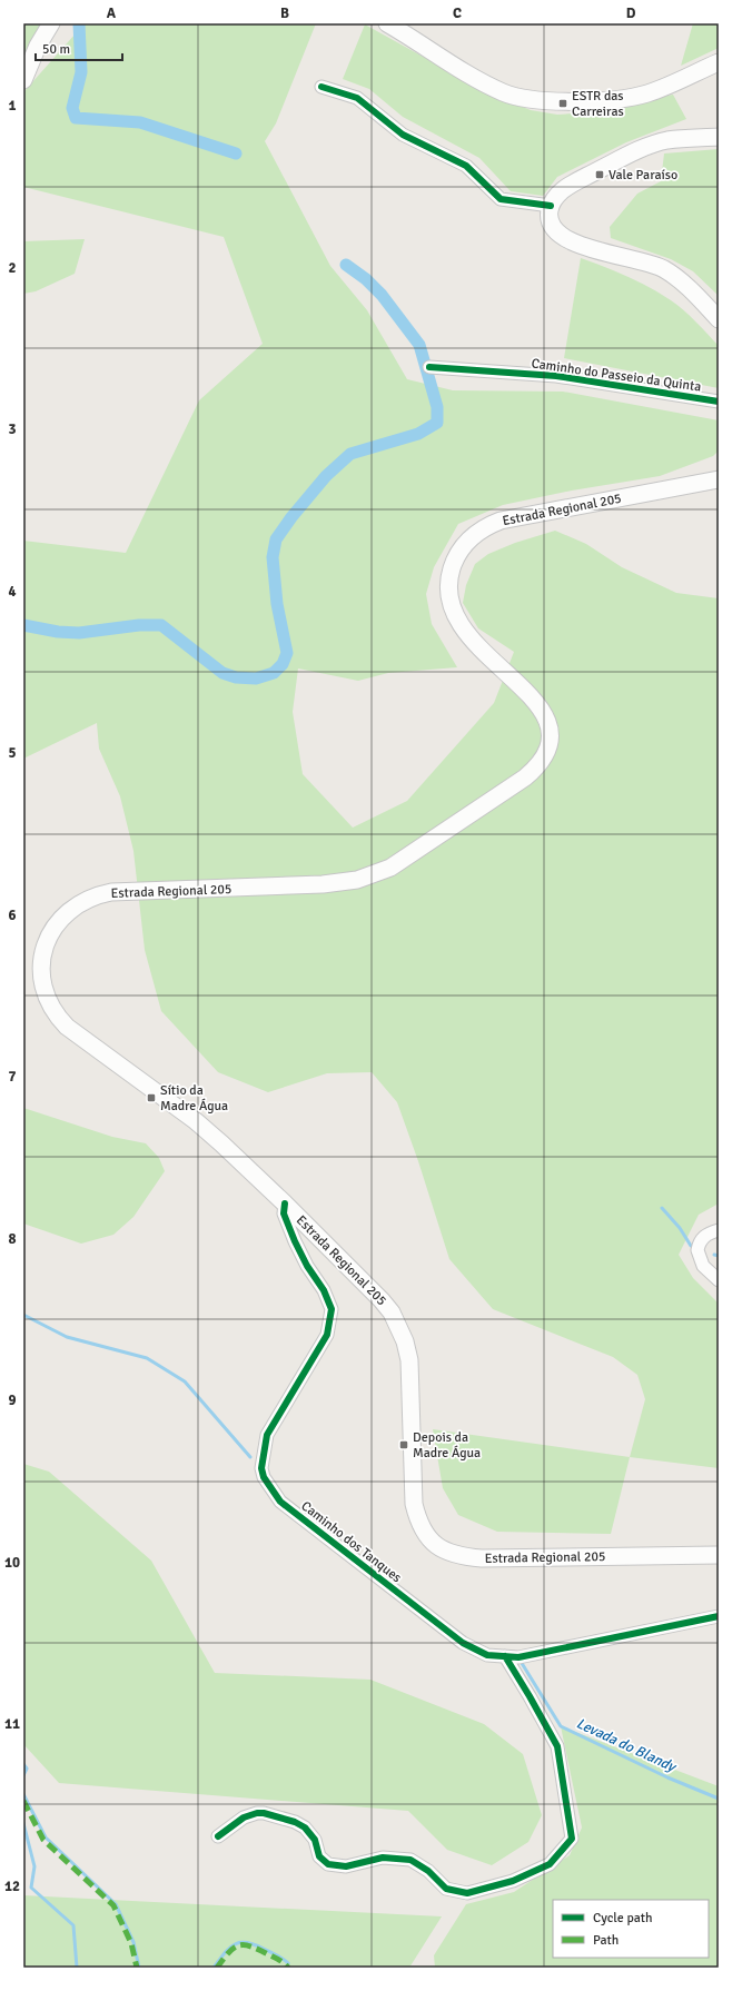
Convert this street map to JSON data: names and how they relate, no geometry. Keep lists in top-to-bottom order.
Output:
{
  "streets": {
    "main road": ["Estrada Regional 205"],
    "street": ["Caminho do Passeio da Quinta", "Caminho dos Tanques"]
  },
  "crossings": [
    ["Estrada Regional 205", "Caminho dos Tanques"]
  ],
  "water": ["Levada do Blandy"],
  "places": {
    "transit": [
      "ESTR das Carreiras",
      "Vale Paraíso",
      "Sítio da Madre Água",
      "Depois da Madre Água"
    ]
  },
  "legend": ["Cycle path", "Path"],
  "scale_bar": "50 m",
  "grid": {
    "columns": [
      "A",
      "B",
      "C",
      "D"
    ],
    "rows": [
      "1",
      "2",
      "3",
      "4",
      "5",
      "6",
      "7",
      "8",
      "9",
      "10",
      "11",
      "12"
    ]
  }
}
